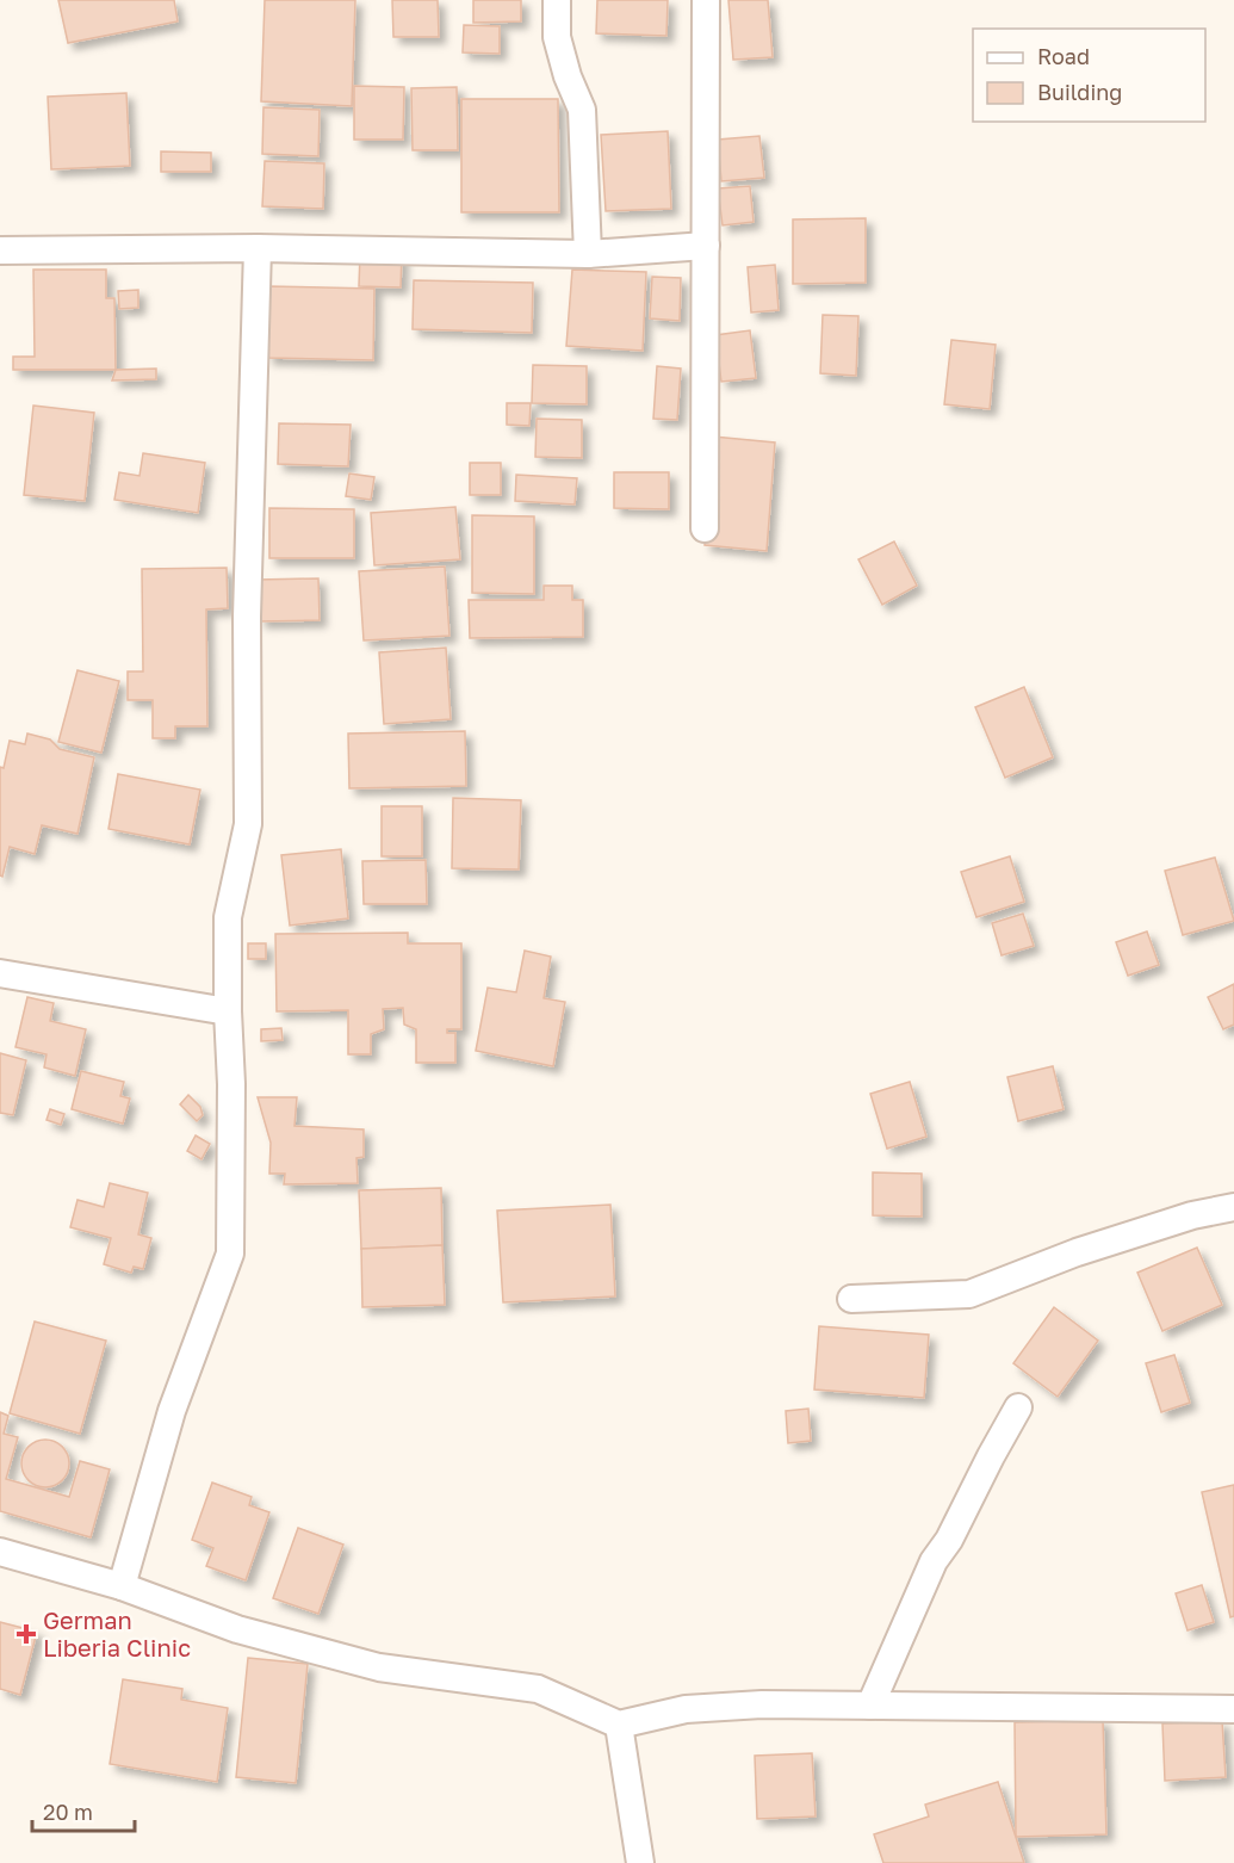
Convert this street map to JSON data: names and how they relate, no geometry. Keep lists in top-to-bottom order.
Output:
{
  "places": {
    "health": ["German Liberia Clinic"]
  },
  "legend": ["Road", "Building"],
  "scale_bar": "20 m"
}
